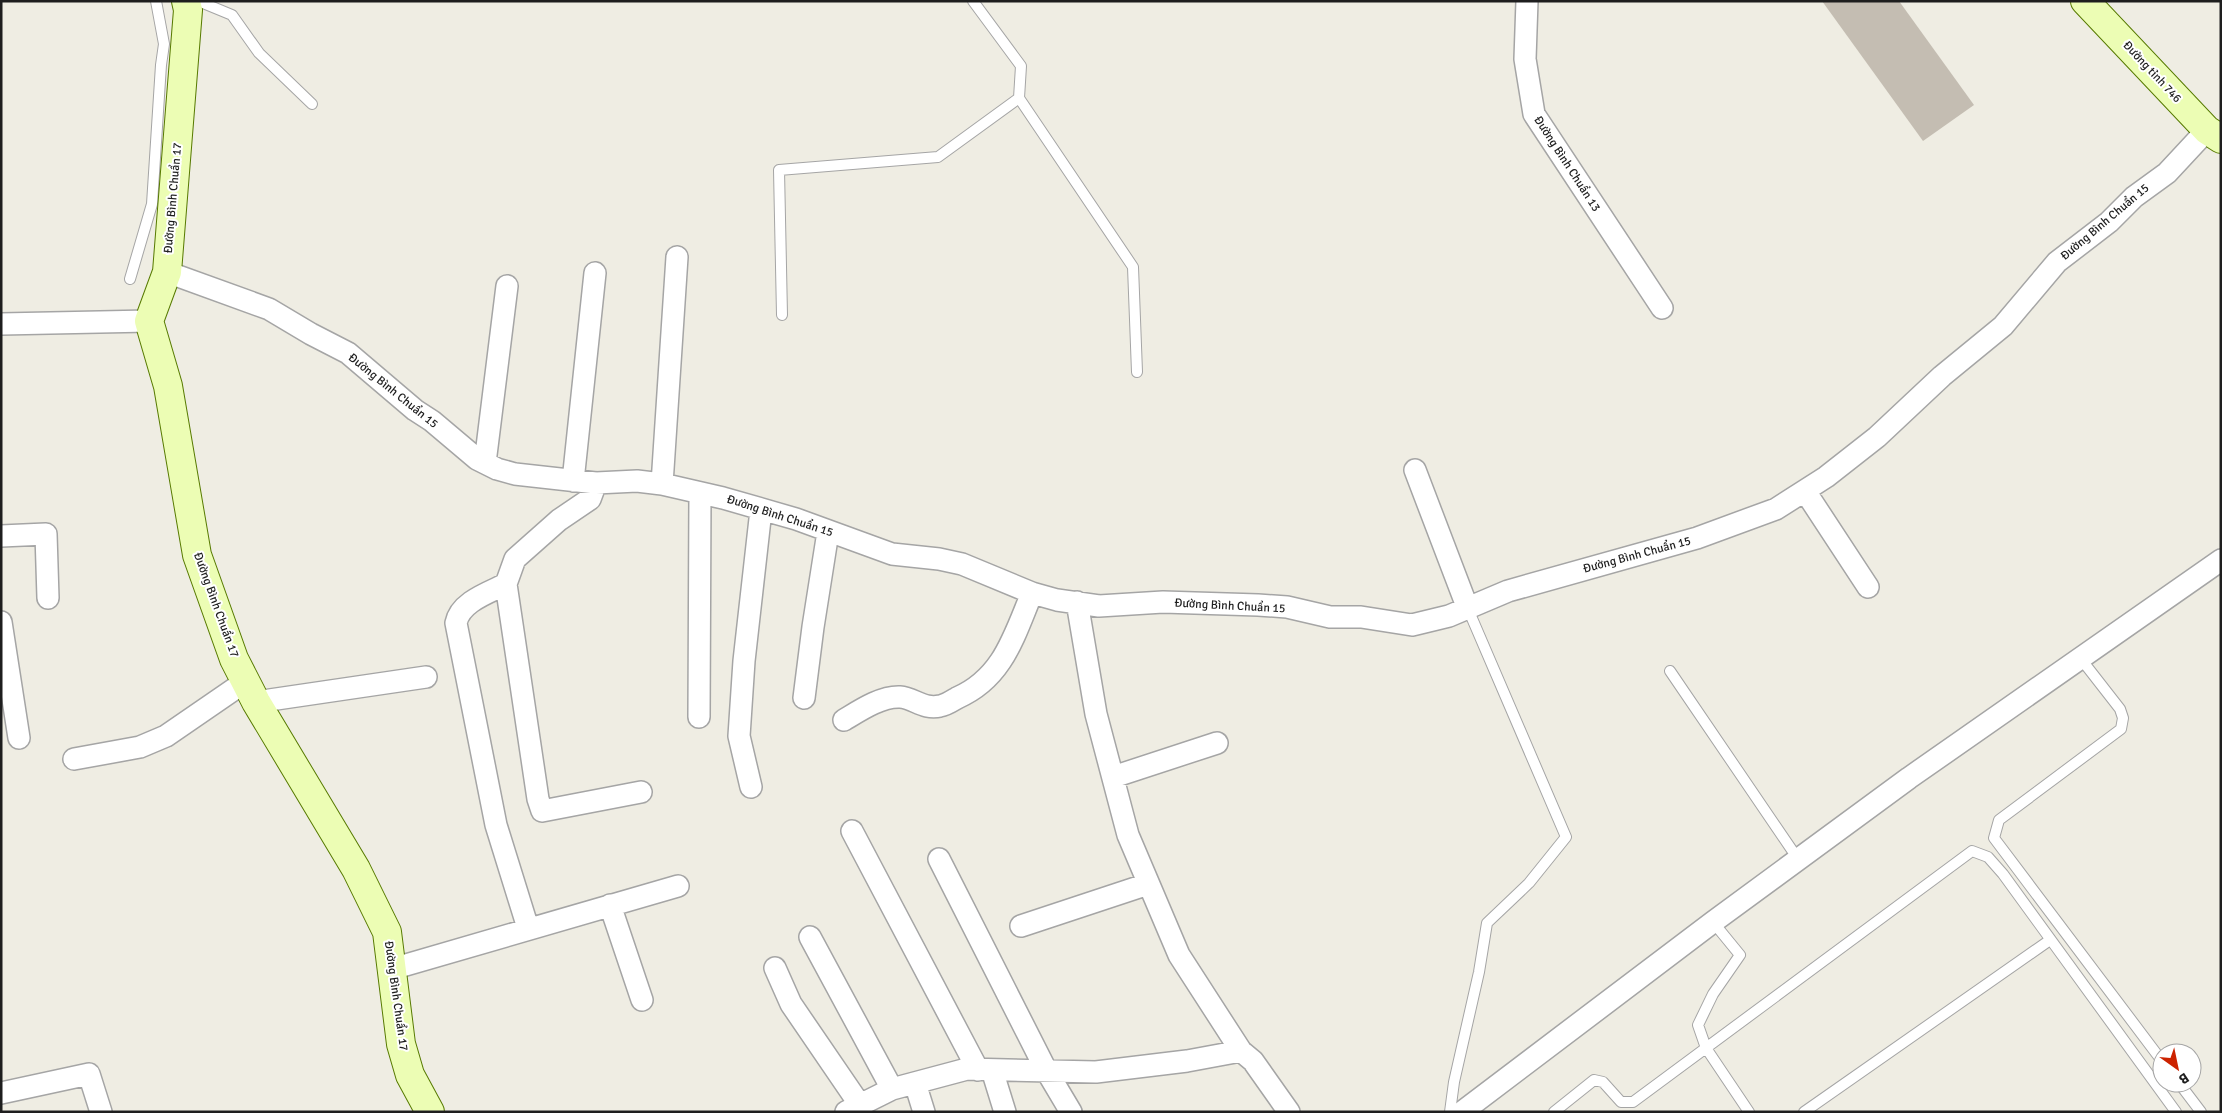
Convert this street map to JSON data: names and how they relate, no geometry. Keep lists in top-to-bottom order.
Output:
{
  "streets": {
    "street": [
      "Đường tỉnh 746",
      "Đường Bình Chuẩn 13",
      "Đường Bình Chuẩn 17",
      "Đường Bình Chuẩn 15"
    ]
  },
  "crossings": [
    ["Đường tỉnh 746", "Đường Bình Chuẩn 15"],
    ["Đường Bình Chuẩn 17", "Đường Bình Chuẩn 15"]
  ],
  "north": "bottom right"
}
